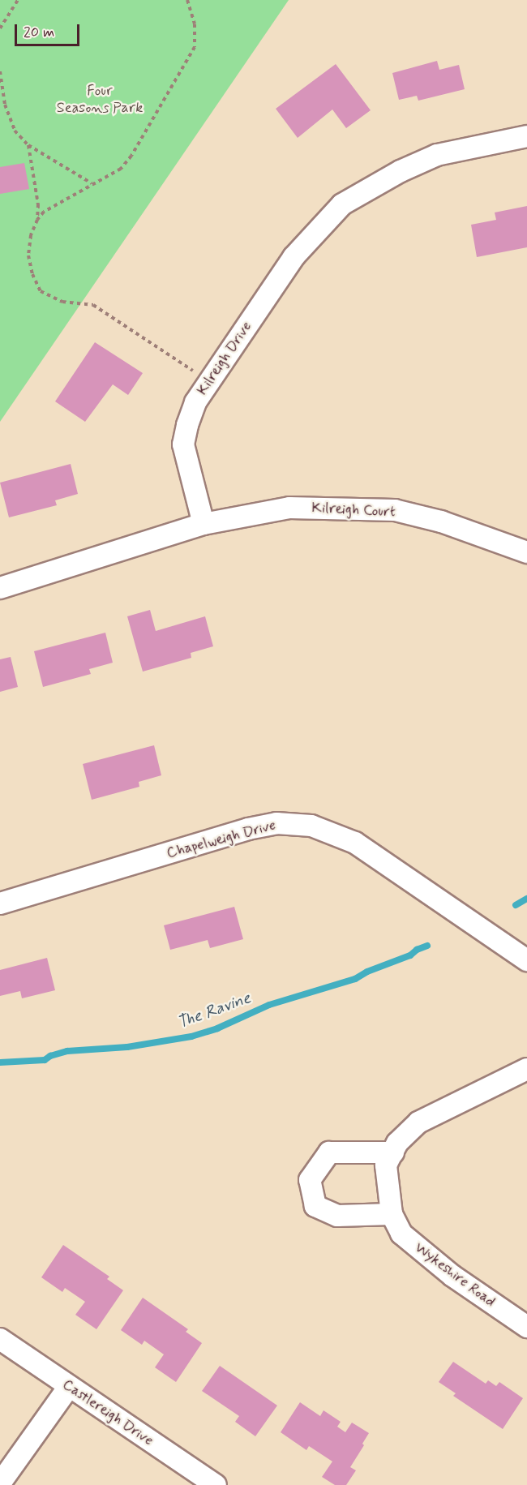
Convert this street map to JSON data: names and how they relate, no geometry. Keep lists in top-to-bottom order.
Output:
{
  "streets": {
    "street": [
      "Kilreigh Drive",
      "Kilreigh Court",
      "Chapelweigh Drive",
      "Wykeshire Road",
      "Castlereigh Drive"
    ]
  },
  "crossings": [
    ["Kilreigh Drive", "Kilreigh Court"]
  ],
  "water": ["The Ravine"],
  "parks": ["Four Seasons Park"],
  "scale_bar": "20 m"
}
